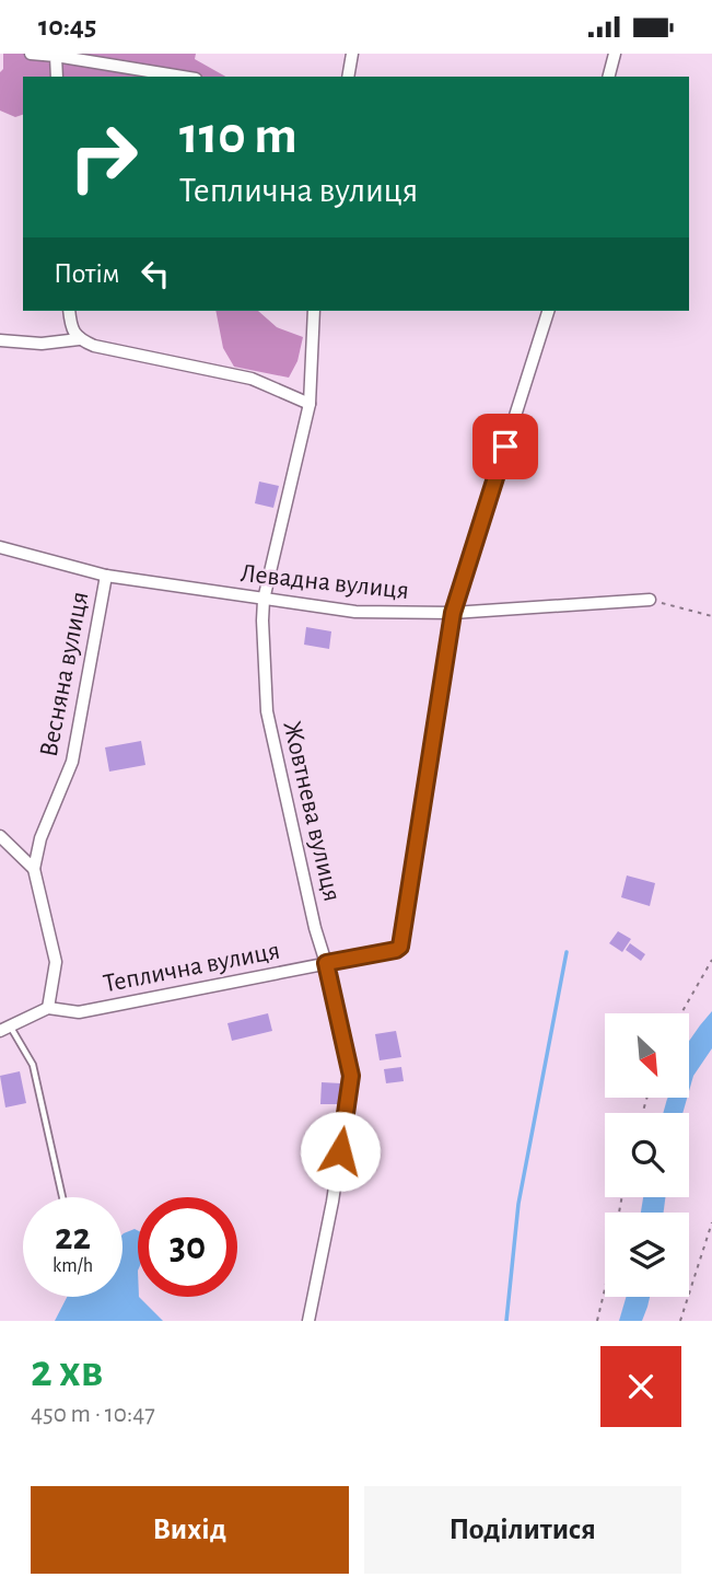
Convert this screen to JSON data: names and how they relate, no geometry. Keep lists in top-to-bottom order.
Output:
{
  "streets": {
    "street": [
      "Левадна вулиця",
      "Весняна вулиця",
      "Жовтнева вулиця",
      "Теплична вулиця"
    ]
  },
  "crossings": [
    ["Левадна вулиця", "Весняна вулиця"],
    ["Левадна вулиця", "Жовтнева вулиця"],
    ["Левадна вулиця", "Теплична вулиця"],
    ["Весняна вулиця", "Теплична вулиця"],
    ["Жовтнева вулиця", "Теплична вулиця"]
  ],
  "north": "bottom right",
  "page": {
    "status": "10:45",
    "turn": ["110 m", "Теплична вулиця"],
    "then": "Потім",
    "speed": "22 km/h",
    "limit": "30",
    "heading": ["2 хв", "450 m · 10:47"],
    "buttons": ["Вихід", "Поділитися"]
  }
}
